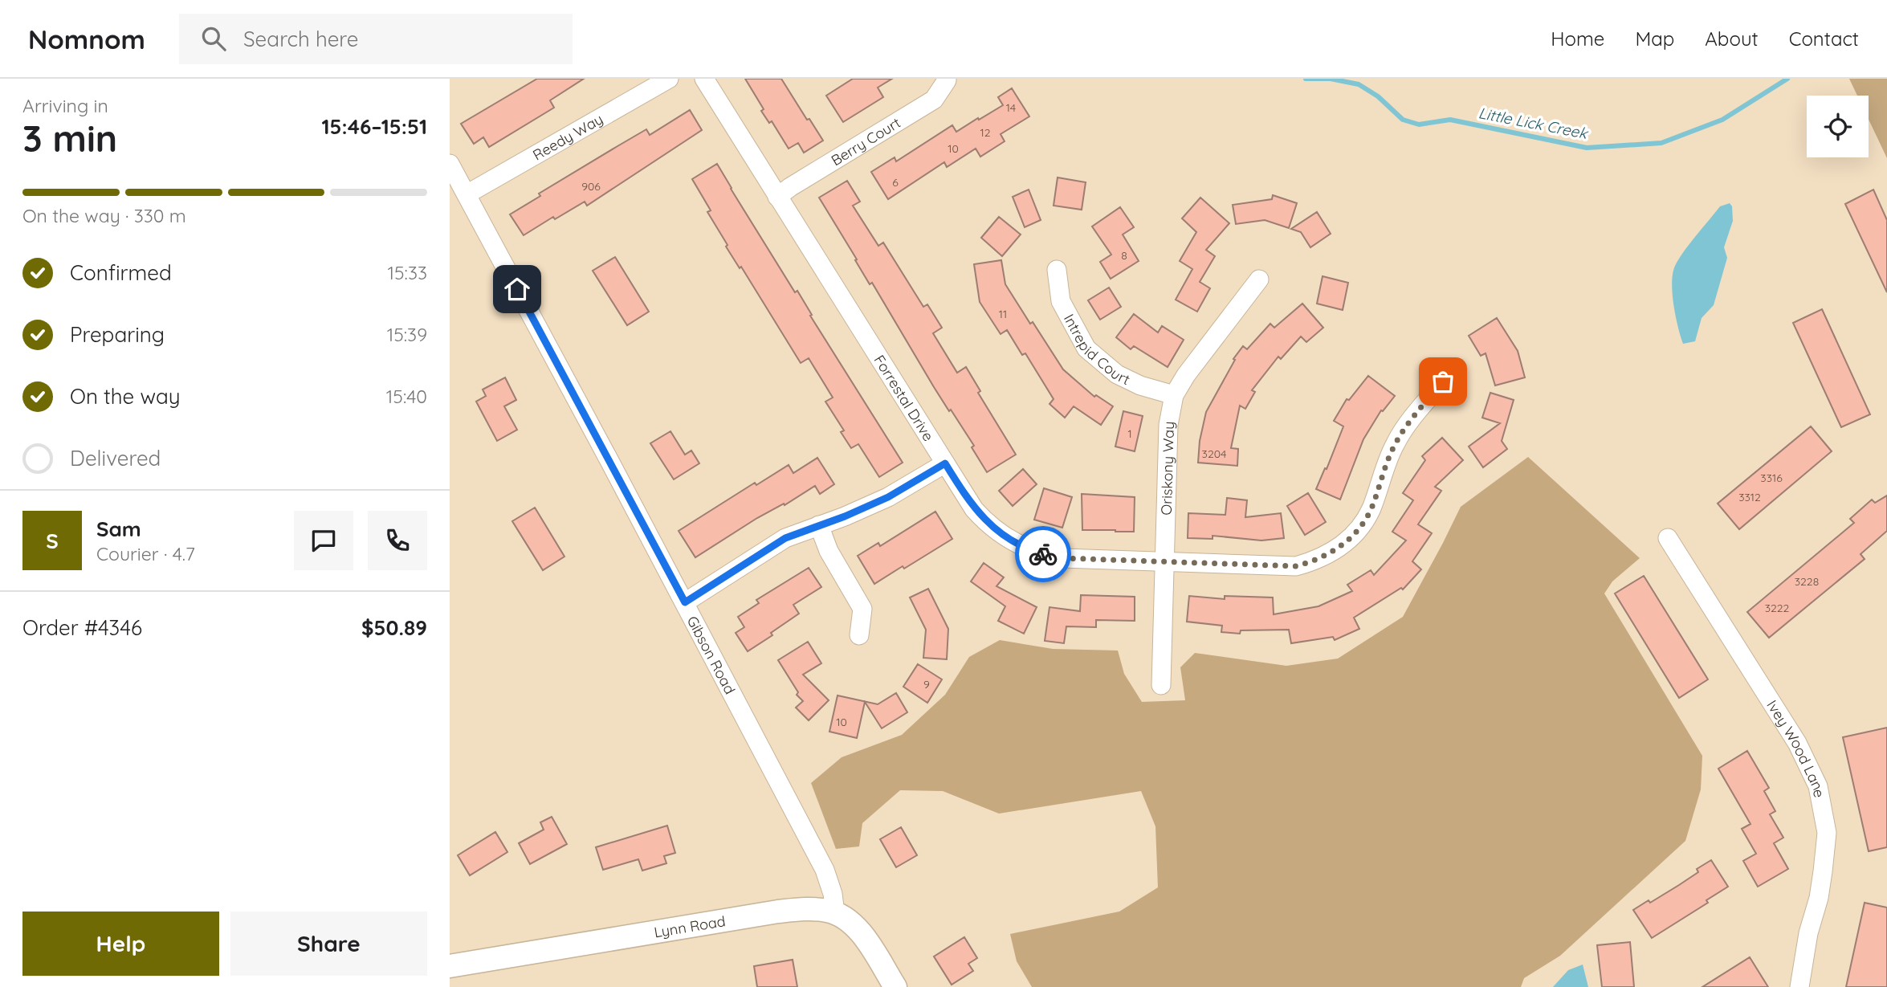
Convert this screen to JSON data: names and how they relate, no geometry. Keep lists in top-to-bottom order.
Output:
{
  "streets": {
    "street": [
      "Reedy Way",
      "Berry Court",
      "Intrepid Court",
      "Forrestal Drive",
      "Oriskony Way",
      "Gibson Road",
      "Ivey Wood Lane",
      "Lynn Road"
    ]
  },
  "crossings": [
    ["Reedy Way", "Gibson Road"],
    ["Berry Court", "Forrestal Drive"],
    ["Intrepid Court", "Oriskony Way"],
    ["Forrestal Drive", "Oriskony Way"],
    ["Gibson Road", "Lynn Road"]
  ],
  "water": ["Little Lick Creek"],
  "house_numbers": [
    "14",
    "12",
    "10",
    "6",
    "906",
    "8",
    "11",
    "1",
    "3204",
    "3316",
    "3312",
    "3228",
    "3222",
    "9",
    "10"
  ],
  "page": {
    "header": "Nomnom",
    "search": "Search here",
    "nav": [
      "Home",
      "Map",
      "About",
      "Contact"
    ],
    "heading": ["3 min", "Arriving in", "15:46–15:51"],
    "panel": [
      "Sam",
      "Courier · 4.7",
      "Order #4346",
      "$50.89"
    ],
    "bar": "On the way · 330 m",
    "list": [
      ["Confirmed", "15:33"],
      ["Preparing", "15:39"],
      ["On the way", "15:40"],
      "Delivered"
    ],
    "round": "S",
    "buttons": ["Help", "Share"]
  }
}
